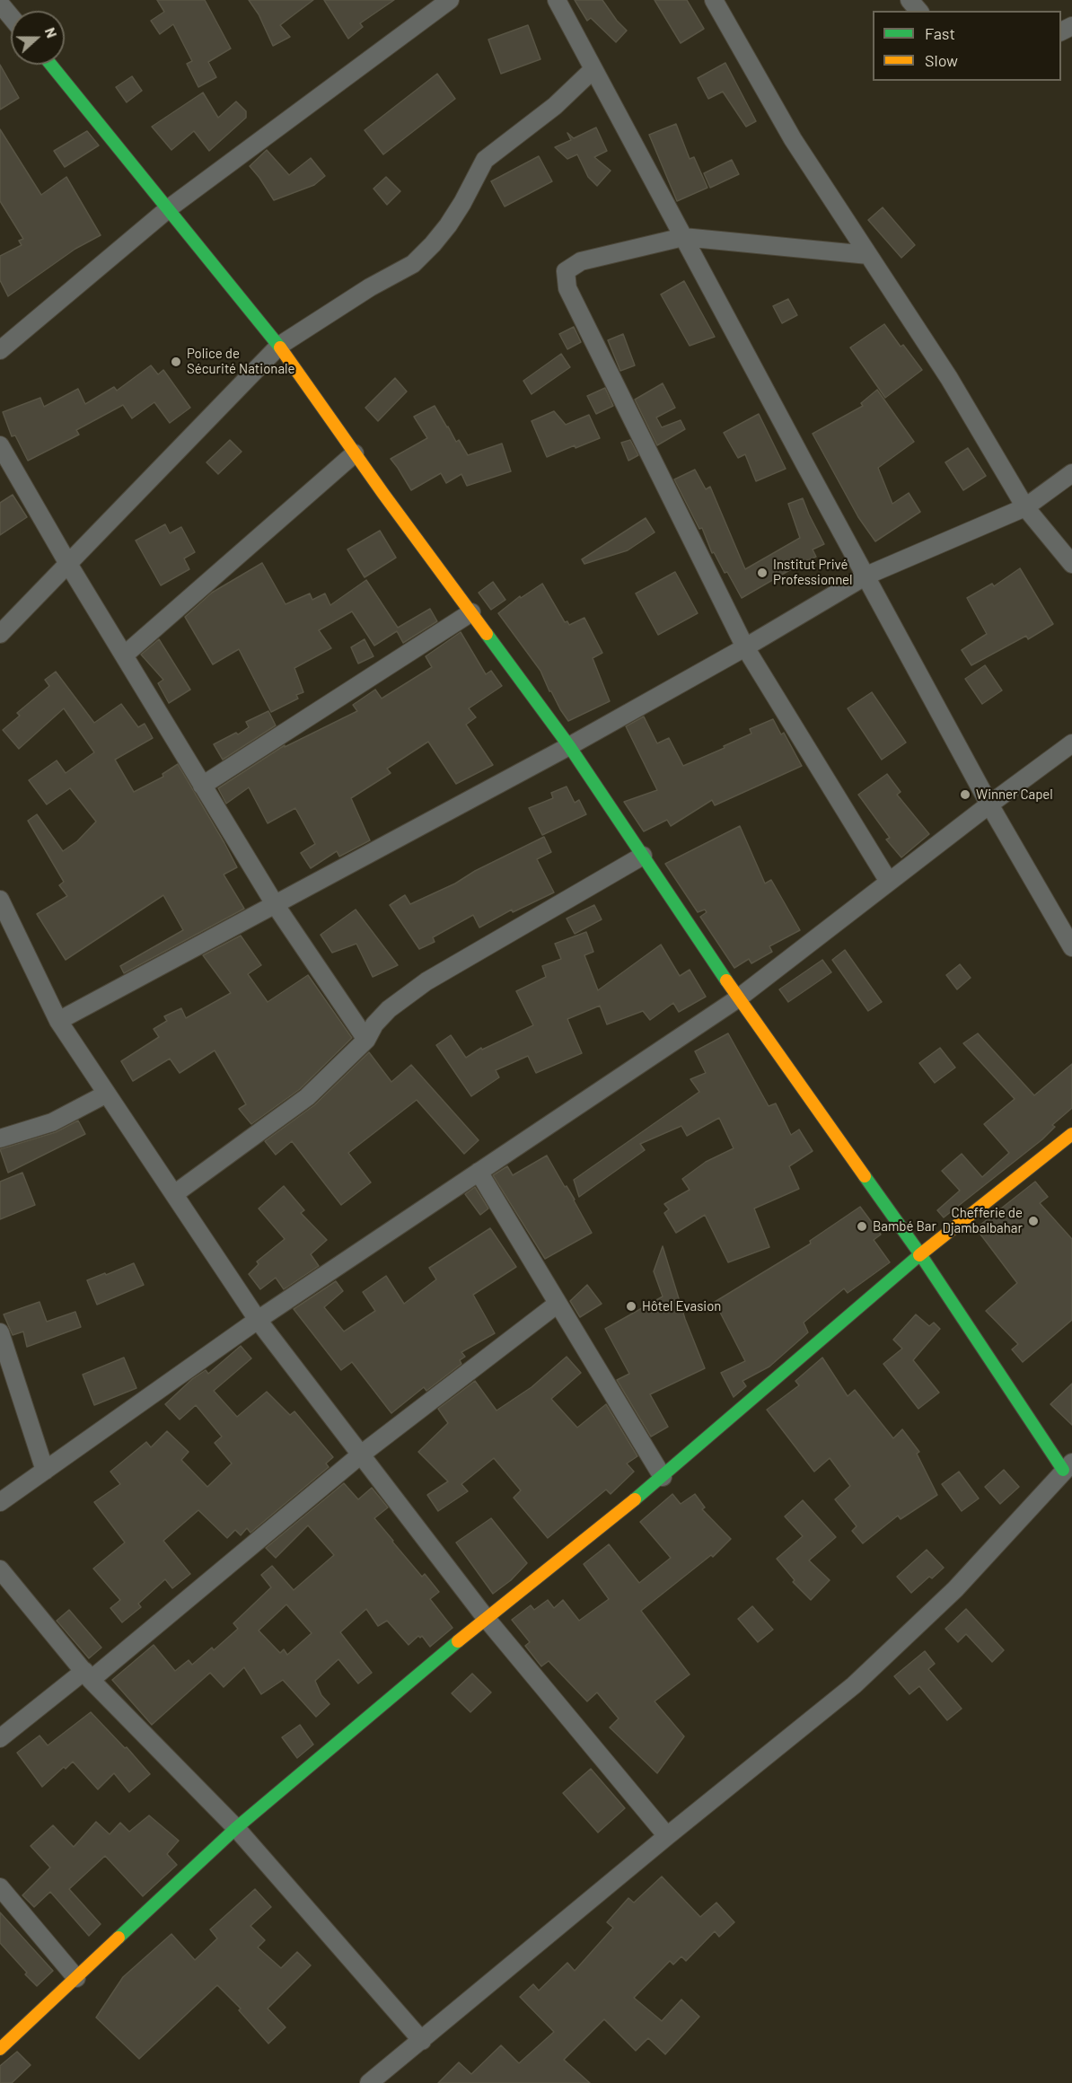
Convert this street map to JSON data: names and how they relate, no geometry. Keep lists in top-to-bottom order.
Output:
{
  "places": [
    "Police de Sécurité Nationale",
    "Institut Privé Professionnel",
    "Winner Capel",
    "Chefferie de Djambalbahar",
    "Bambé Bar",
    "Hôtel Evasion"
  ],
  "legend": ["Fast", "Slow"],
  "north": "right"
}
